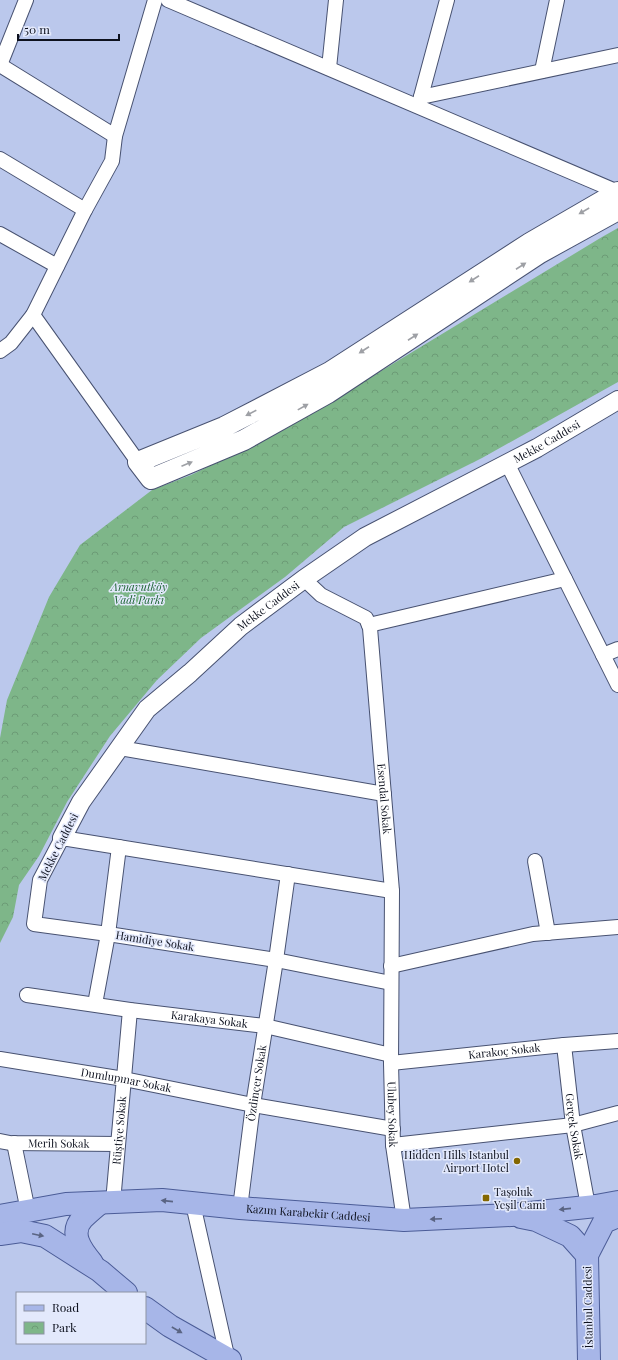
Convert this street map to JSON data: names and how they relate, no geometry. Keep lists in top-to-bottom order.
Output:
{
  "streets": {
    "main road": ["Kazım Karabekir Caddesi", "İstanbul Caddesi"],
    "street": [
      "Mekke Caddesi",
      "Esendal Sokak",
      "Hamidiye Sokak",
      "Karakaya Sokak",
      "Karakoç Sokak",
      "Dumlupınar Sokak",
      "Özdinçer Sokak",
      "Ulubey Sokak",
      "Gerçek Sokak",
      "Rüştiye Sokak",
      "Merih Sokak"
    ]
  },
  "crossings": [
    ["Mekke Caddesi", "Hamidiye Sokak"],
    ["Esendal Sokak", "Hamidiye Sokak"],
    ["Esendal Sokak", "Karakaya Sokak"],
    ["Esendal Sokak", "Karakoç Sokak"],
    ["Esendal Sokak", "Ulubey Sokak"],
    ["Hamidiye Sokak", "Özdinçer Sokak"],
    ["Karakaya Sokak", "Karakoç Sokak"],
    ["Karakaya Sokak", "Özdinçer Sokak"],
    ["Karakaya Sokak", "Ulubey Sokak"],
    ["Karakaya Sokak", "Rüştiye Sokak"],
    ["Karakoç Sokak", "Ulubey Sokak"],
    ["Karakoç Sokak", "Gerçek Sokak"],
    ["Dumlupınar Sokak", "Özdinçer Sokak"],
    ["Dumlupınar Sokak", "Ulubey Sokak"],
    ["Dumlupınar Sokak", "Rüştiye Sokak"],
    ["Özdinçer Sokak", "Kazım Karabekir Caddesi"],
    ["Ulubey Sokak", "Kazım Karabekir Caddesi"],
    ["Gerçek Sokak", "Kazım Karabekir Caddesi"],
    ["Rüştiye Sokak", "Merih Sokak"],
    ["Rüştiye Sokak", "Kazım Karabekir Caddesi"]
  ],
  "one_way": ["Kazım Karabekir Caddesi"],
  "parks": ["Arnavutköy Vadi Parkı"],
  "places": {
    "other": ["Hidden Hills Istanbul Airport Hotel"],
    "transit": ["Taşoluk Yeşil Cami"]
  },
  "legend": ["Road", "Park"],
  "scale_bar": "50 m"
}
